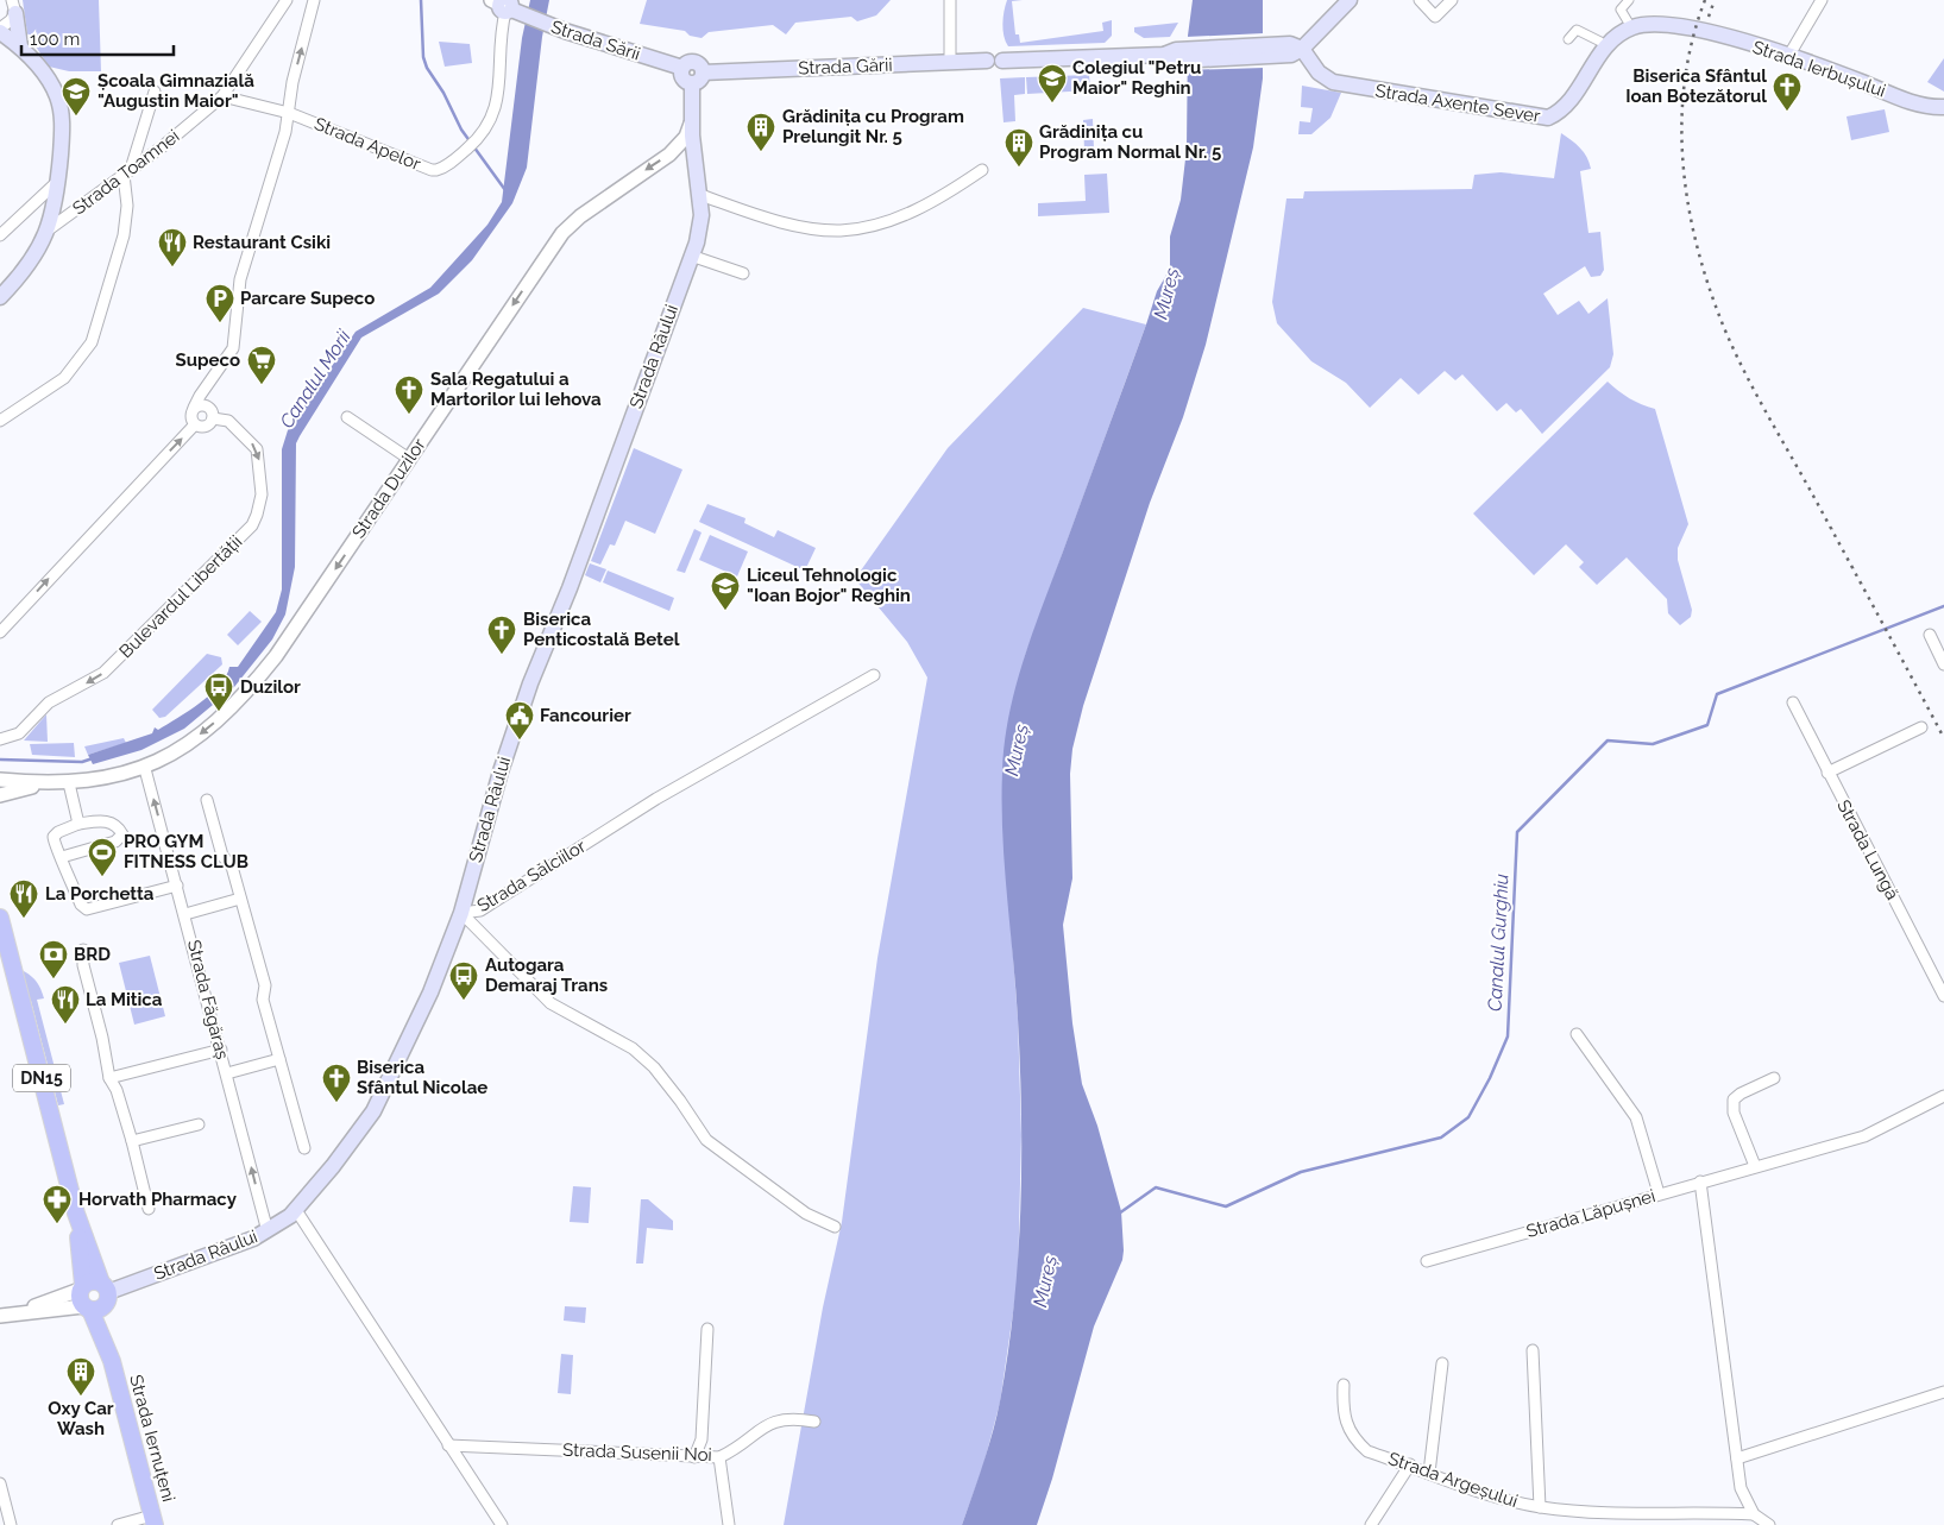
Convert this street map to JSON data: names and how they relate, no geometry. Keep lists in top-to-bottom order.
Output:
{
  "streets": {
    "main road": [
      "Strada Sării",
      "Strada Gării",
      "Strada Ierbușului",
      "Strada Axente Sever",
      "Strada Râului",
      "DN15",
      "Strada Iernuțeni"
    ],
    "street": [
      "Strada Apelor",
      "Strada Toamnei",
      "Strada Duzilor",
      "Bulevardul Libertății",
      "Strada Lungă",
      "Strada Sălciilor",
      "Strada Făgăraș",
      "Strada Lăpușnei",
      "Strada Susenii Noi",
      "Strada Argeșului"
    ]
  },
  "crossings": [
    ["Strada Sării", "Strada Gării"],
    ["Strada Sării", "Strada Apelor"],
    ["Strada Sării", "Strada Râului"],
    ["Strada Gării", "Strada Axente Sever"],
    ["Strada Gării", "Strada Râului"],
    ["Strada Ierbușului", "Strada Axente Sever"],
    ["Strada Apelor", "Strada Toamnei"],
    ["Strada Râului", "Strada Duzilor"],
    ["Strada Râului", "Strada Sălciilor"],
    ["Strada Râului", "Strada Făgăraș"],
    ["Strada Râului", "DN15"],
    ["Strada Râului", "Strada Iernuțeni"],
    ["Strada Duzilor", "Strada Făgăraș"],
    ["DN15", "Strada Iernuțeni"]
  ],
  "one_way": ["Strada Duzilor", "Bulevardul Libertății"],
  "water": ["Mureș", "Canalul Morii", "Canalul Gurghiu"],
  "places": {
    "school or university": ["Colegiul \"Petru Maior\" Reghin", "Școala Gimnazială \"Augustin Maior\"", "Liceul Tehnologic \"Ioan Bojor\" Reghin"],
    "church": [
      "Biserica Sfântul Ioan Botezătorul",
      "Sala Regatului a Martorilor lui Iehova",
      "Biserica Penticostală Betel",
      "Biserica Sfântul Nicolae"
    ],
    "building": ["Grădinița cu Program Prelungit Nr. 5", "Grădinița cu Program Normal Nr. 5", "Oxy Car Wash"],
    "restaurant": ["Restaurant Csiki", "La Porchetta", "La Mitica"],
    "parking": ["Parcare Supeco"],
    "supermarket": ["Supeco"],
    "bus stop": ["Duzilor", "Autogara Demaraj Trans"],
    "public building": ["Fancourier"],
    "sports": ["PRO GYM FITNESS CLUB"],
    "bank": ["BRD"],
    "pharmacy": ["Horvath Pharmacy"]
  },
  "scale_bar": "100 m"
}
